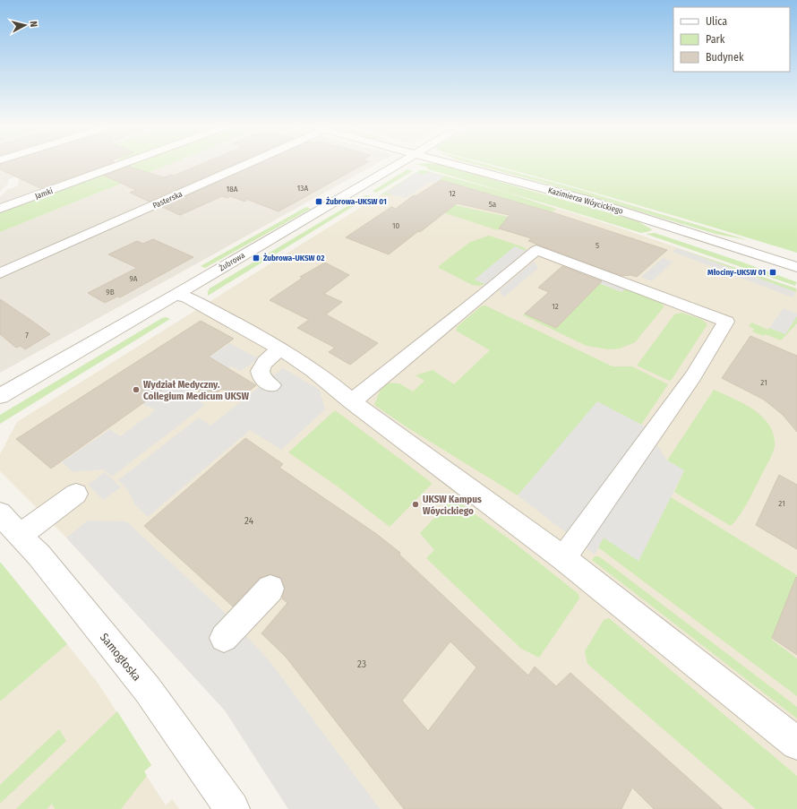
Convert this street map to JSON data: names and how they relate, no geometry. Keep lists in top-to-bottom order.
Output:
{
  "streets": {
    "street": [
      "Jamki",
      "Pasterska",
      "Kazimierza Wóycickiego",
      "Żubrowa",
      "Samogłoska"
    ]
  },
  "places": {
    "transit": ["Żubrowa-UKSW 01", "Żubrowa-UKSW 02", "Młociny-UKSW 01"],
    "other": ["Wydział Medyczny. Collegium Medicum UKSW", "UKSW Kampus Wóycickiego"]
  },
  "house_numbers": [
    "13A",
    "18A",
    "12",
    "5a",
    "10",
    "5",
    "9A",
    "9B",
    "12",
    "7",
    "21",
    "21",
    "24",
    "23"
  ],
  "legend": ["Ulica", "Park", "Budynek"],
  "north": "right"
}
